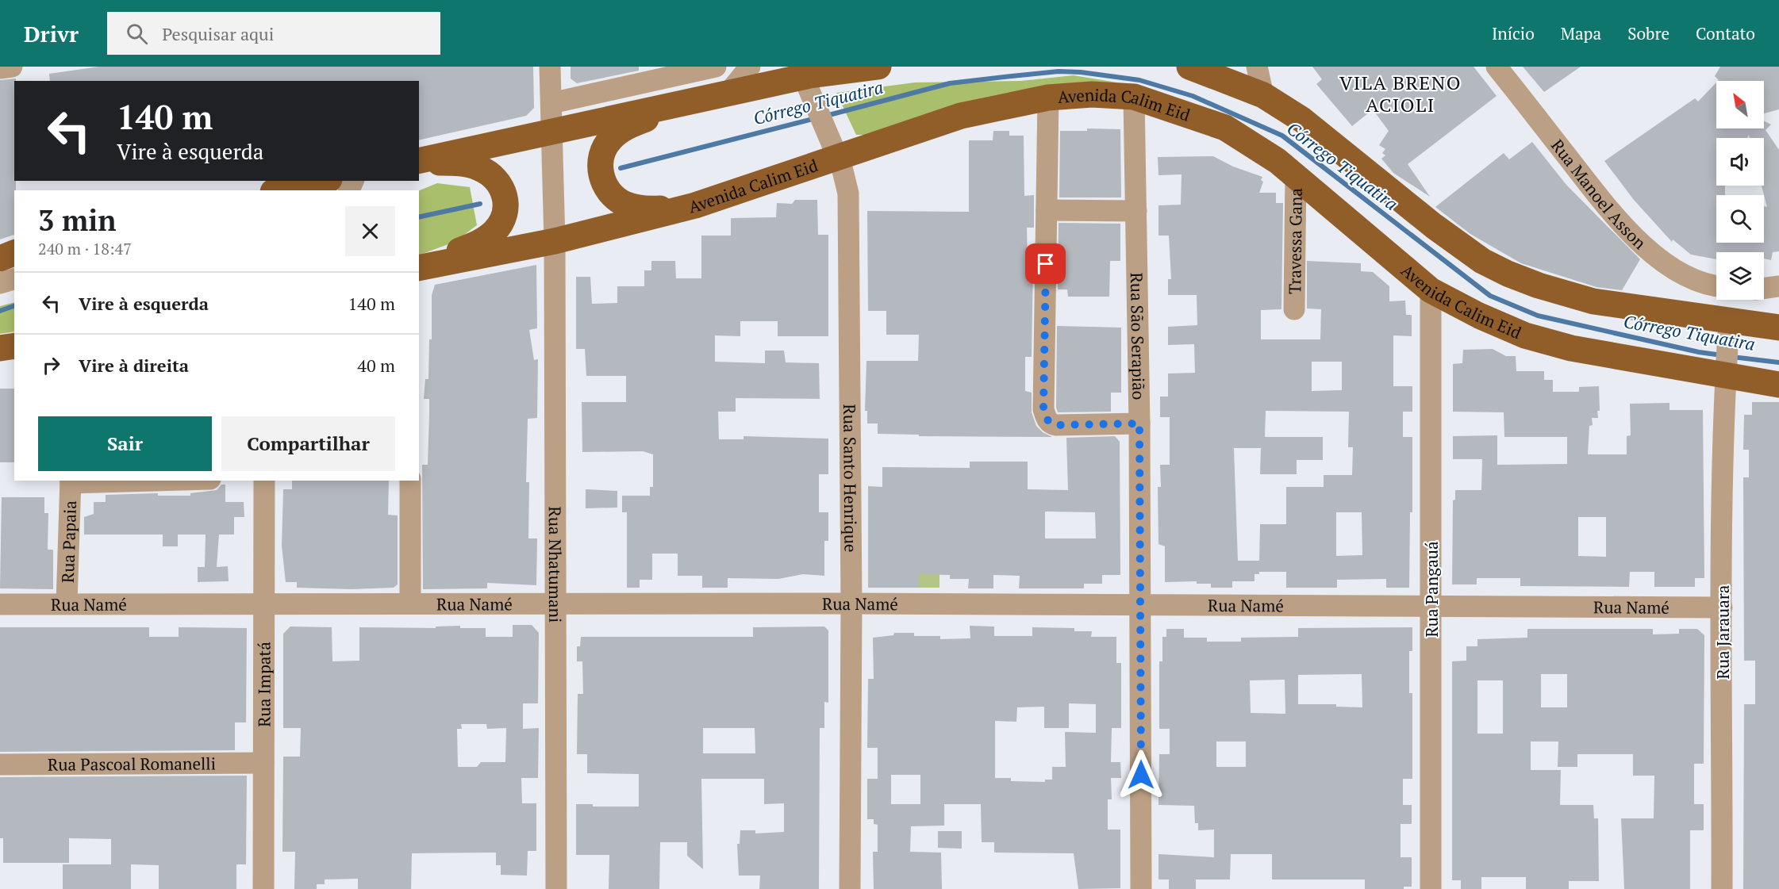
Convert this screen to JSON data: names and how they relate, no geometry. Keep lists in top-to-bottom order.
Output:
{
  "streets": {
    "main road": ["Avenida Calim Eid"],
    "street": [
      "Rua Manoel Asson",
      "Travessa Gana",
      "Rua São Serapião",
      "Rua Santo Henrique",
      "Rua Papaia",
      "Rua Nhatumani",
      "Rua Pangauá",
      "Rua Namé",
      "Rua Jarauara",
      "Rua Impatá",
      "Rua Pascoal Romanelli"
    ]
  },
  "crossings": [
    ["Avenida Calim Eid", "Travessa Gana"],
    ["Avenida Calim Eid", "Rua São Serapião"],
    ["Avenida Calim Eid", "Rua Santo Henrique"],
    ["Avenida Calim Eid", "Rua Nhatumani"],
    ["Avenida Calim Eid", "Rua Pangauá"],
    ["Avenida Calim Eid", "Rua Jarauara"],
    ["Rua São Serapião", "Rua Namé"],
    ["Rua Santo Henrique", "Rua Namé"],
    ["Rua Papaia", "Rua Namé"],
    ["Rua Nhatumani", "Rua Namé"],
    ["Rua Pangauá", "Rua Namé"],
    ["Rua Namé", "Rua Jarauara"],
    ["Rua Namé", "Rua Impatá"],
    ["Rua Impatá", "Rua Pascoal Romanelli"]
  ],
  "districts": ["VILA BRENO ACIOLI"],
  "water": ["Córrego Tiquatira"],
  "north": "top left",
  "page": {
    "header": "Drivr",
    "search": "Pesquisar aqui",
    "nav": [
      "Início",
      "Mapa",
      "Sobre",
      "Contato"
    ],
    "turn": ["140 m", "Vire à esquerda"],
    "heading": ["3 min", "240 m · 18:47"],
    "list": [
      {
        "name": "Vire à esquerda",
        "value": "140 m"
      },
      {
        "name": "Vire à direita",
        "value": "40 m"
      }
    ],
    "buttons": ["Sair", "Compartilhar"]
  }
}
